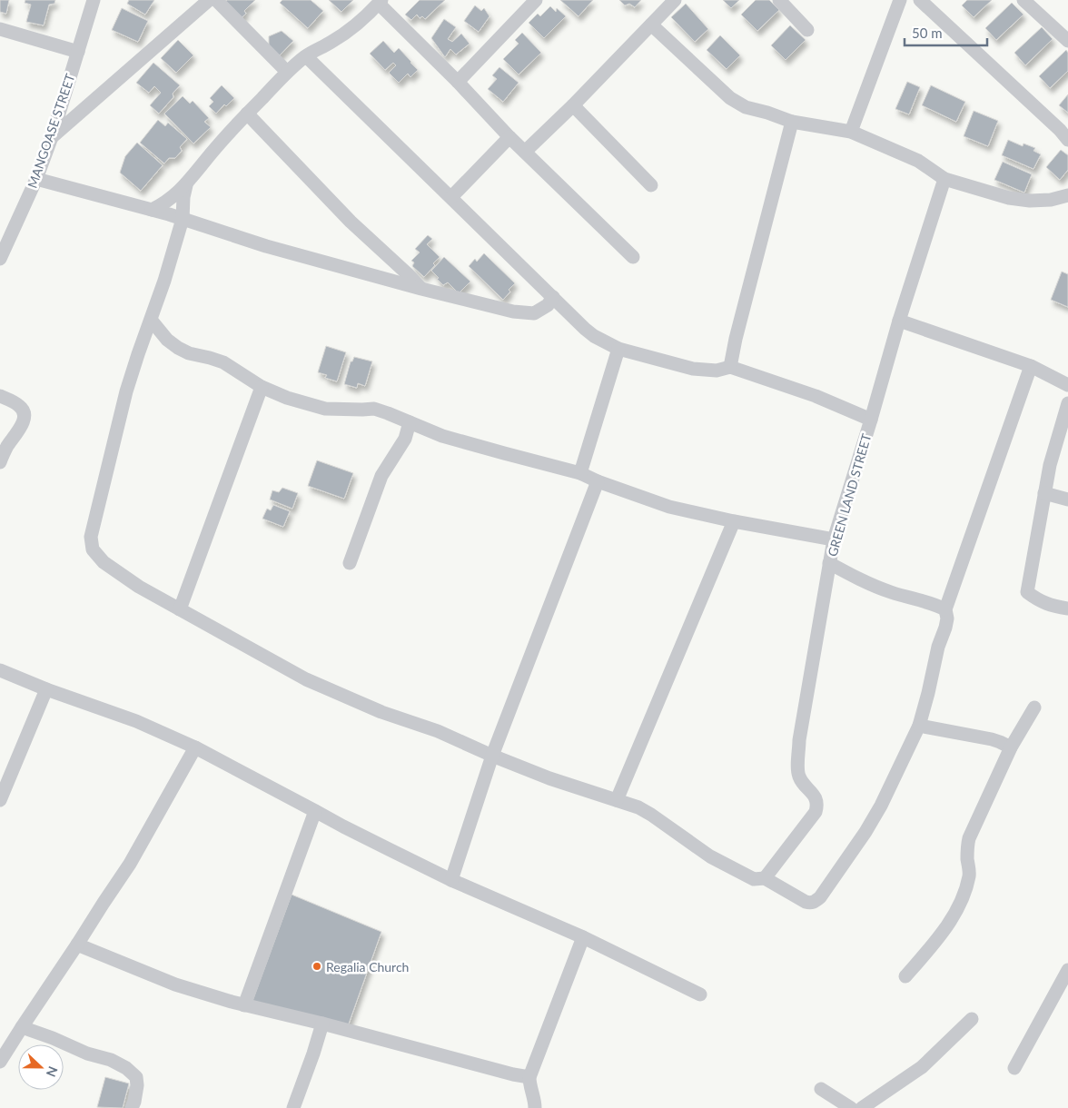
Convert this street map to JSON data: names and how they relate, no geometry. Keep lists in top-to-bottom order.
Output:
{
  "streets": {
    "street": ["MANGOASE STREET", "GREEN LAND STREET"]
  },
  "places": ["Regalia Church"],
  "scale_bar": "50 m",
  "north": "right"
}
